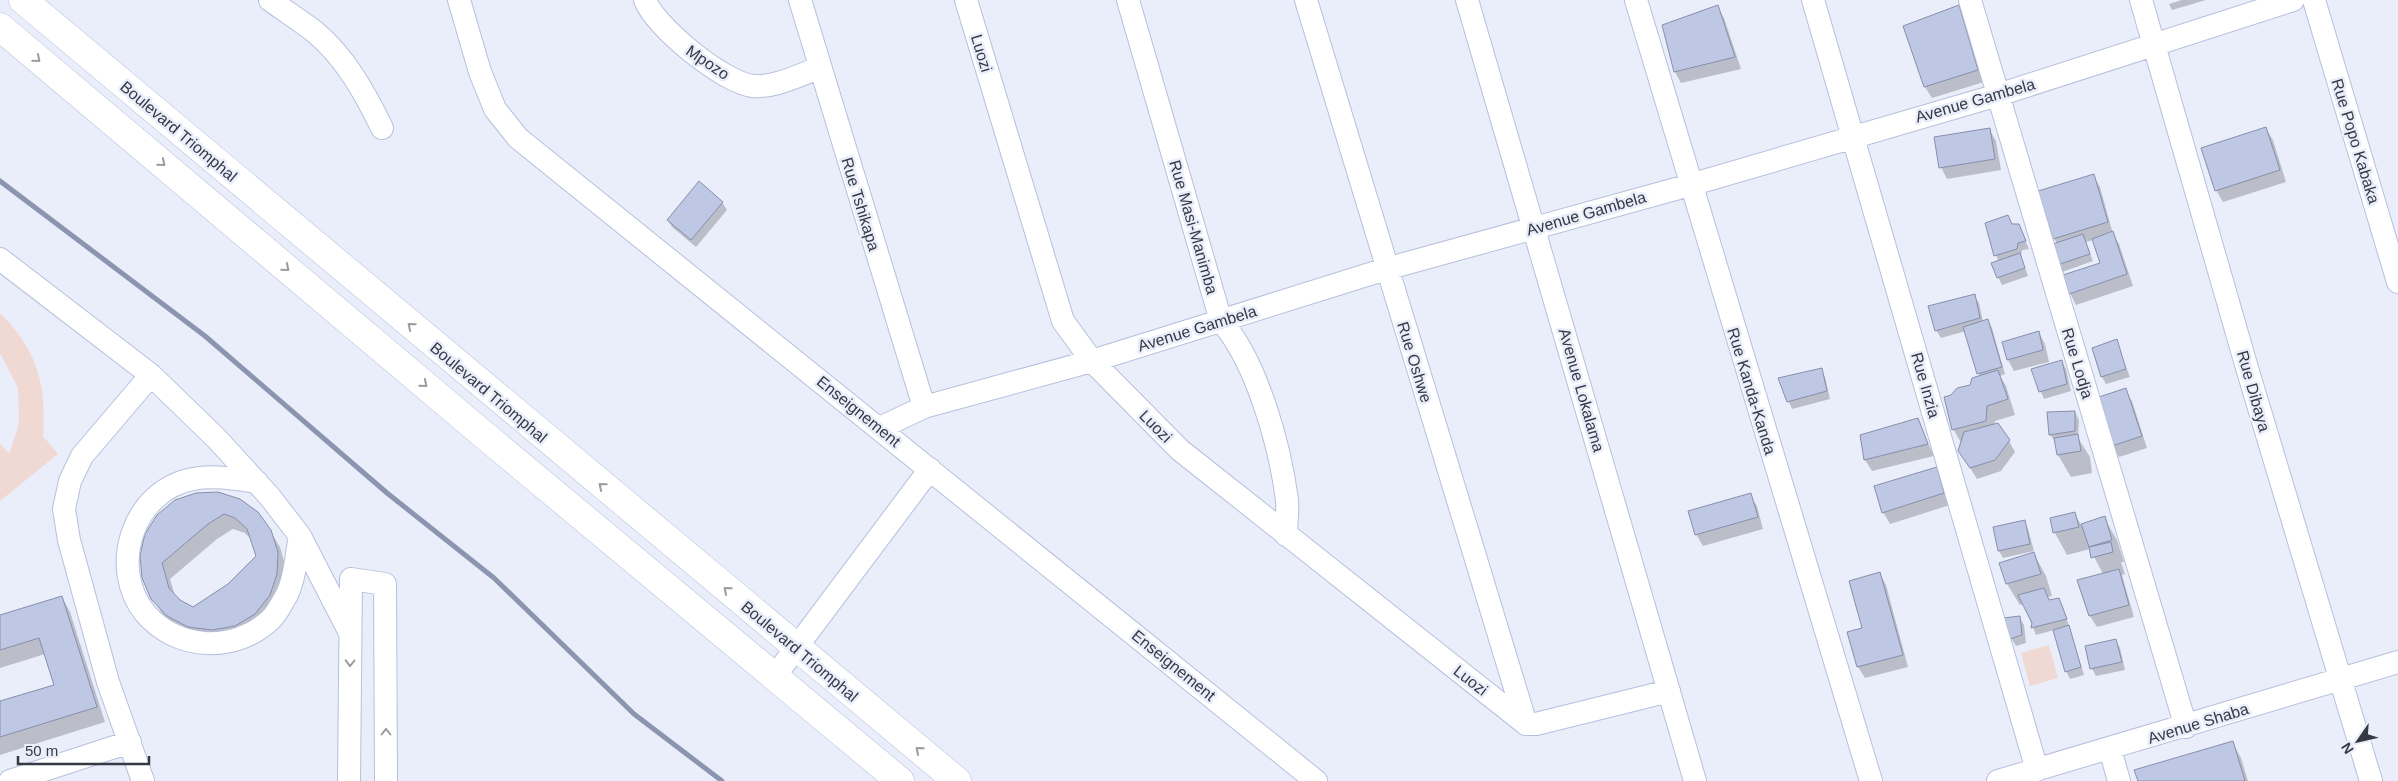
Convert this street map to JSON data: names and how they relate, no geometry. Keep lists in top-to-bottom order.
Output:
{
  "streets": {
    "highway": ["Boulevard Triomphal"],
    "street": [
      "Luozi",
      "Mpozo",
      "Avenue Gambela",
      "Rue Popo Kabaka",
      "Rue Tshikapa",
      "Rue Masi-Manimba",
      "Rue Oshwe",
      "Rue Lodja",
      "Rue Inzia",
      "Avenue Lokalama",
      "Rue Kanda-Kanda",
      "Rue Dibaya",
      "Enseignement",
      "Avenue Shaba"
    ]
  },
  "crossings": [
    ["Luozi", "Avenue Gambela"],
    ["Luozi", "Rue Masi-Manimba"],
    ["Luozi", "Rue Oshwe"],
    ["Mpozo", "Rue Tshikapa"],
    ["Avenue Gambela", "Rue Tshikapa"],
    ["Avenue Gambela", "Rue Masi-Manimba"],
    ["Avenue Gambela", "Rue Oshwe"],
    ["Avenue Gambela", "Rue Lodja"],
    ["Avenue Gambela", "Rue Inzia"],
    ["Avenue Gambela", "Avenue Lokalama"],
    ["Avenue Gambela", "Rue Kanda-Kanda"],
    ["Avenue Gambela", "Rue Dibaya"],
    ["Avenue Gambela", "Enseignement"],
    ["Rue Lodja", "Avenue Shaba"],
    ["Rue Inzia", "Avenue Shaba"],
    ["Rue Dibaya", "Avenue Shaba"]
  ],
  "scale_bar": "50 m",
  "north": "bottom left"
}
